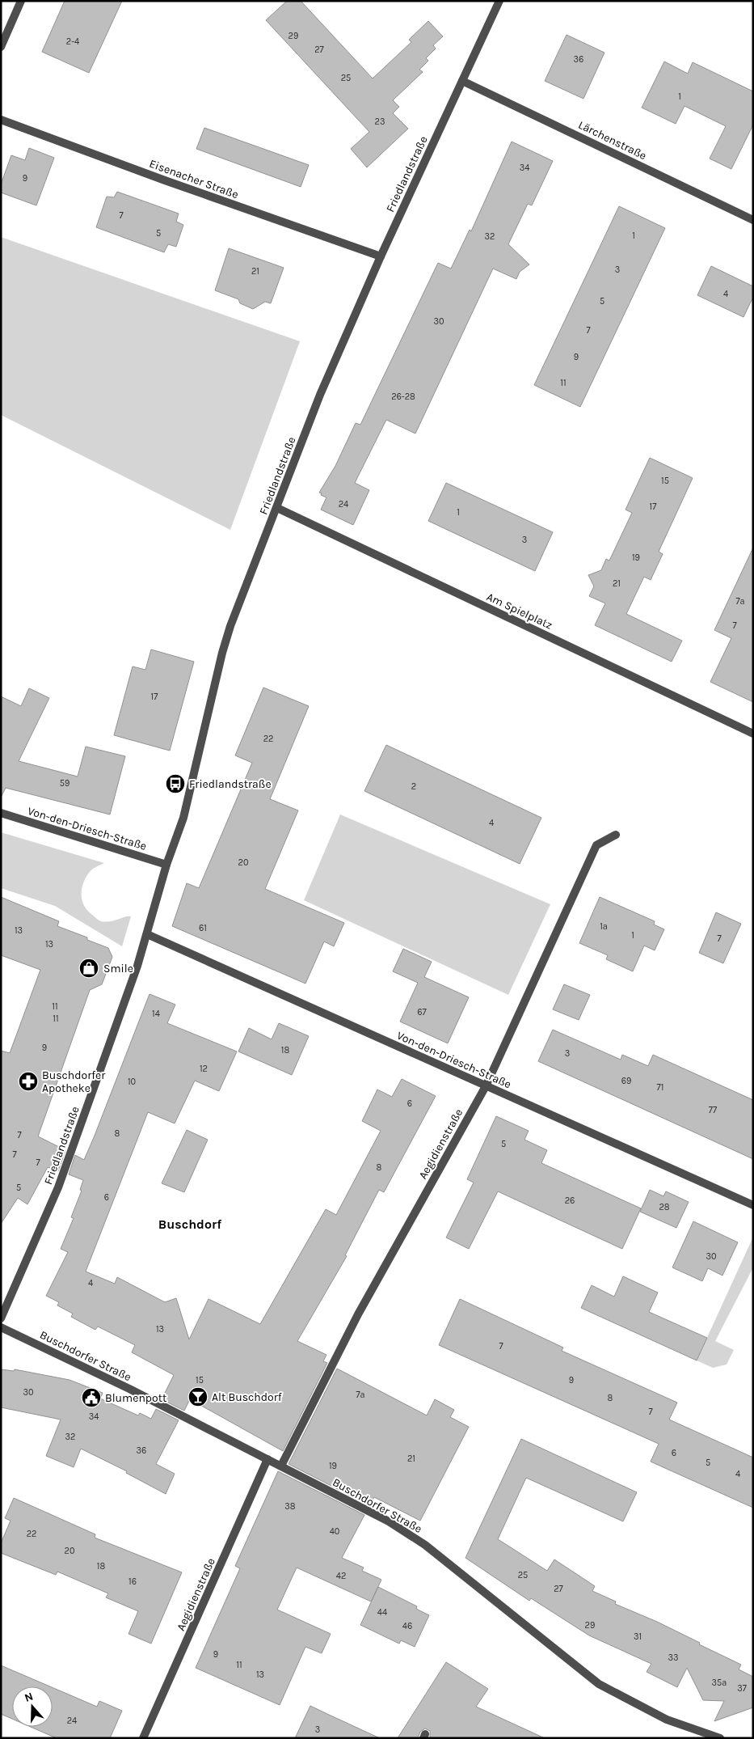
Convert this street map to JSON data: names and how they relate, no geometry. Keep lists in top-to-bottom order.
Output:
{
  "streets": {
    "street": [
      "Lärchenstraße",
      "Friedlandstraße",
      "Eisenacher Straße",
      "Am Spielplatz",
      "Von-den-Driesch-Straße",
      "Aegidienstraße",
      "Buschdorfer Straße"
    ]
  },
  "crossings": [
    ["Lärchenstraße", "Friedlandstraße"],
    ["Friedlandstraße", "Eisenacher Straße"],
    ["Friedlandstraße", "Am Spielplatz"],
    ["Friedlandstraße", "Von-den-Driesch-Straße"],
    ["Von-den-Driesch-Straße", "Aegidienstraße"],
    ["Aegidienstraße", "Buschdorfer Straße"]
  ],
  "districts": ["Buschdorf"],
  "places": {
    "bus stop": ["Friedlandstraße"],
    "shop": ["Smile"],
    "pharmacy": ["Buschdorfer Apotheke"],
    "bar": ["Alt Buschdorf"],
    "public building": ["Blumenpott"]
  },
  "house_numbers": [
    "29",
    "2-4",
    "27",
    "36",
    "25",
    "1",
    "23",
    "34",
    "9",
    "7",
    "5",
    "1",
    "32",
    "3",
    "21",
    "4",
    "5",
    "30",
    "7",
    "9",
    "11",
    "26-28",
    "15",
    "24",
    "17",
    "1",
    "3",
    "19",
    "21",
    "7a",
    "7",
    "17",
    "22",
    "59",
    "2",
    "4",
    "20",
    "1a",
    "61",
    "13",
    "1",
    "7",
    "13",
    "11",
    "67",
    "14",
    "11",
    "9",
    "18",
    "3",
    "12",
    "69",
    "10",
    "71",
    "6",
    "77",
    "8",
    "7",
    "5",
    "7",
    "7",
    "8",
    "5",
    "6",
    "26",
    "28",
    "30",
    "4",
    "13",
    "7",
    "15",
    "9",
    "30",
    "7a",
    "8",
    "7",
    "34",
    "32",
    "36",
    "6",
    "21",
    "5",
    "19",
    "4",
    "38",
    "40",
    "22",
    "20",
    "18",
    "25",
    "42",
    "16",
    "27",
    "44",
    "29",
    "46",
    "31",
    "9",
    "33",
    "11",
    "13",
    "35a",
    "37",
    "24",
    "3"
  ],
  "north": "top"
}
